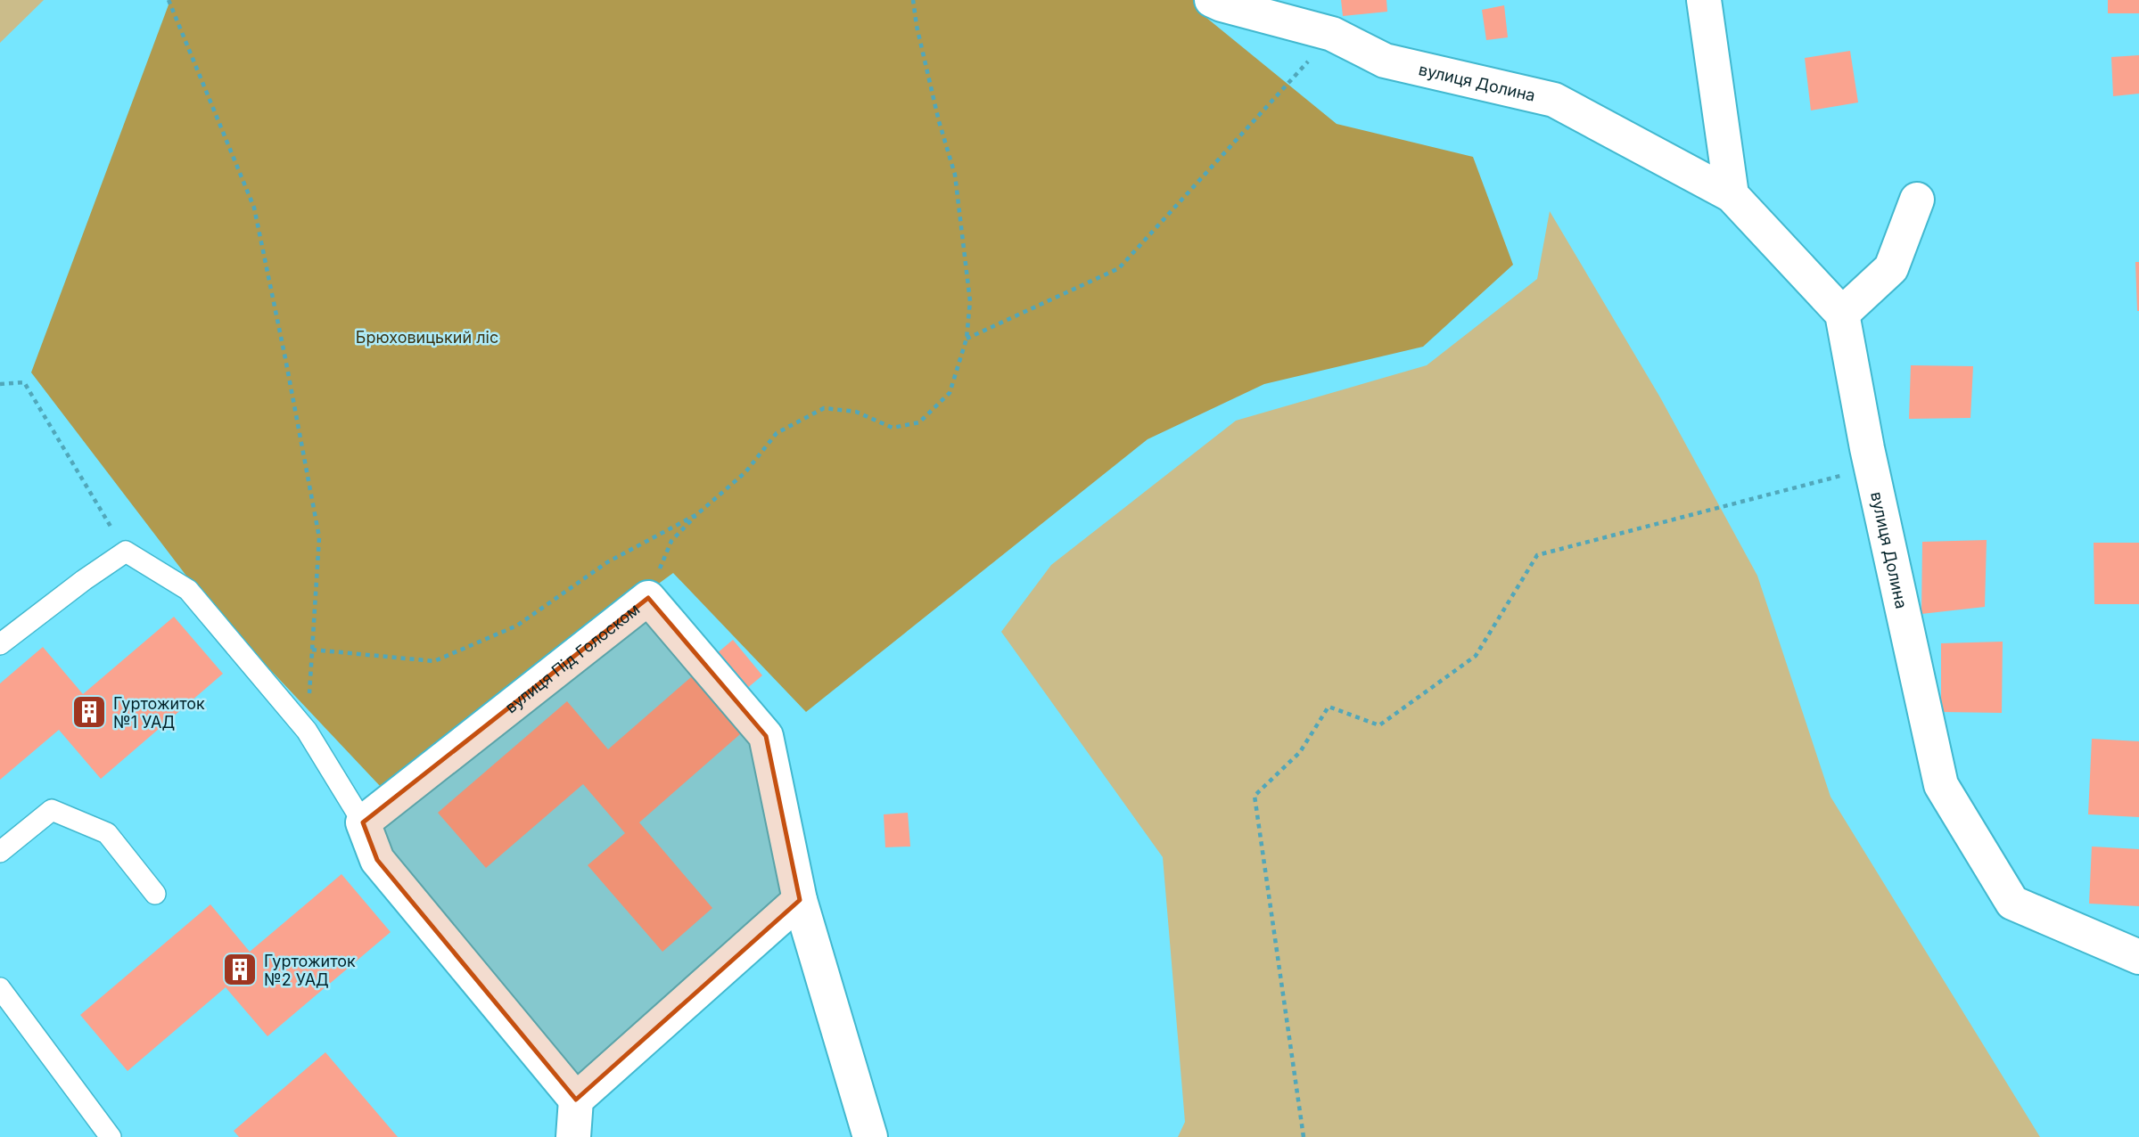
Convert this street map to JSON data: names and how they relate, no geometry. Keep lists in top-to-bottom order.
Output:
{
  "streets": {
    "street": ["вулиця Долина", "вулиця Під Голоском"]
  },
  "parks": ["Брюховицький ліс"],
  "places": {
    "building": ["Гуртожиток №1 УАД", "Гуртожиток №2 УАД"]
  }
}
